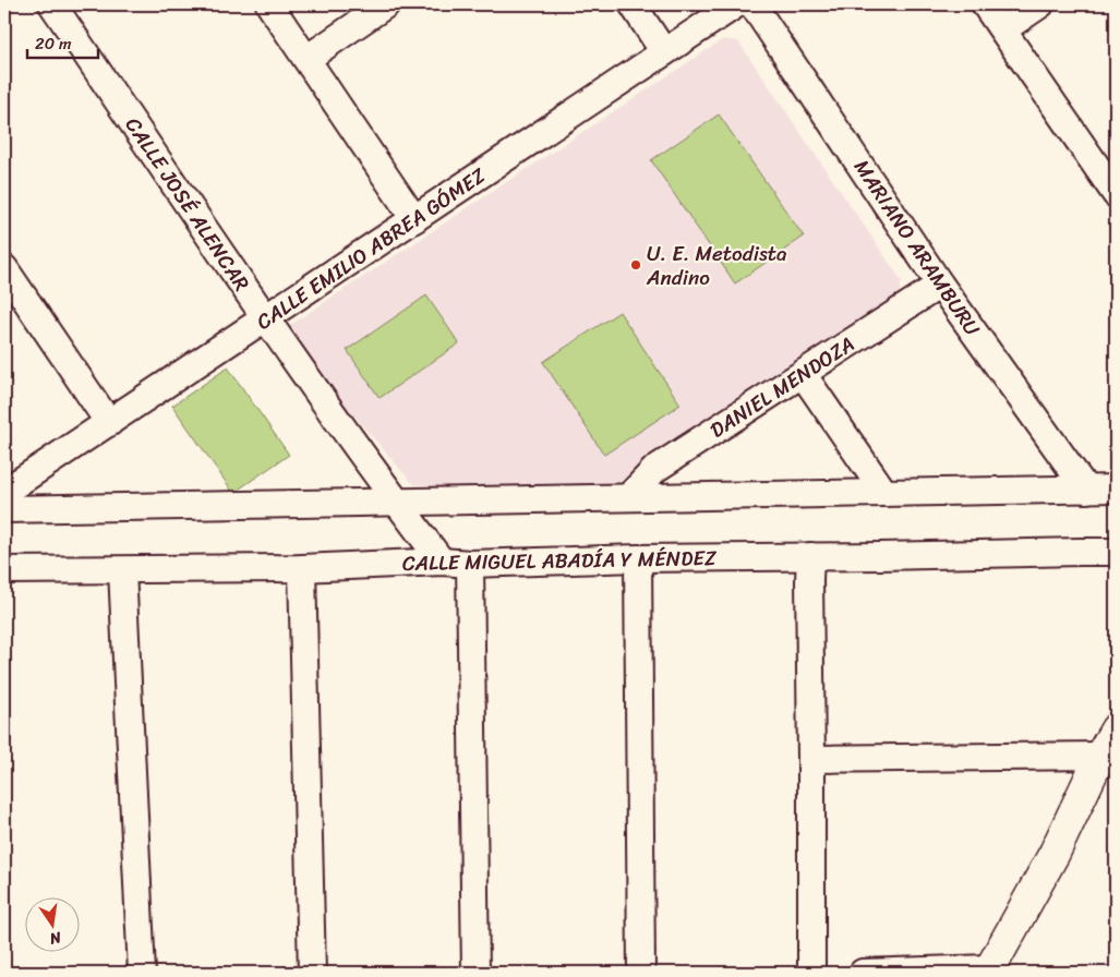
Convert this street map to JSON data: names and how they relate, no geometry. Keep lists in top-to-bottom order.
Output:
{
  "streets": {
    "street": [
      "CALLE JOSÉ ALENCAR",
      "MARIANO ARAMBURU",
      "CALLE EMILIO ABREA GÓMEZ",
      "DANIEL MENDOZA",
      "CALLE MIGUEL ABADÍA Y MÉNDEZ"
    ]
  },
  "crossings": [
    ["CALLE JOSÉ ALENCAR", "CALLE EMILIO ABREA GÓMEZ"],
    ["CALLE JOSÉ ALENCAR", "CALLE MIGUEL ABADÍA Y MÉNDEZ"],
    ["MARIANO ARAMBURU", "DANIEL MENDOZA"]
  ],
  "places": ["U. E. Metodista Andino"],
  "scale_bar": "20 m",
  "north": "bottom"
}
